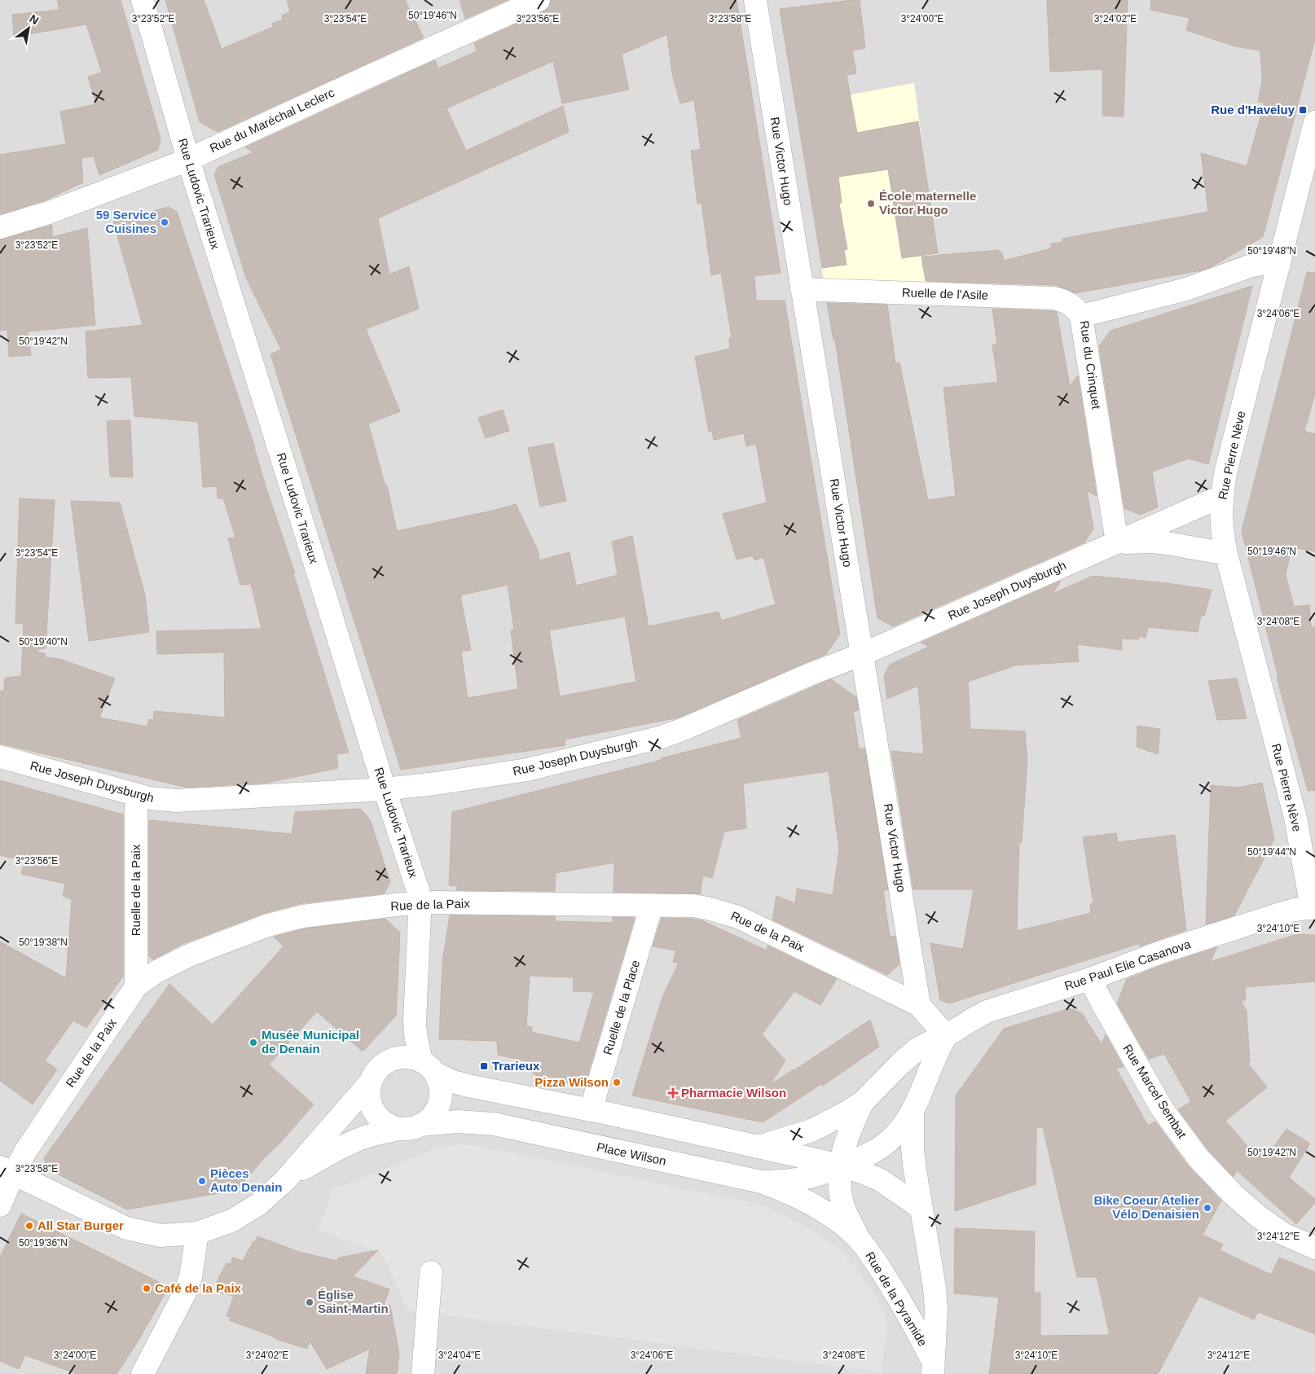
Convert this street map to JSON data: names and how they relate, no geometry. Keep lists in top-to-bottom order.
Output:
{
  "streets": {
    "street": [
      "Rue du Maréchal Leclerc",
      "Rue Victor Hugo",
      "Rue Ludovic Trarieux",
      "Ruelle de l'Asile",
      "Rue du Crinquet",
      "Rue Pierre Nève",
      "Rue Joseph Duysburgh",
      "Ruelle de la Paix",
      "Rue de la Paix",
      "Rue Paul Elie Casanova",
      "Ruelle de la Place",
      "Rue Marcel Sembat",
      "Place Wilson",
      "Rue de la Pyramide"
    ]
  },
  "crossings": [
    ["Rue du Maréchal Leclerc", "Rue Ludovic Trarieux"],
    ["Rue Victor Hugo", "Ruelle de l'Asile"],
    ["Rue Victor Hugo", "Rue Joseph Duysburgh"],
    ["Rue Victor Hugo", "Rue de la Paix"],
    ["Rue Ludovic Trarieux", "Rue Joseph Duysburgh"],
    ["Rue Ludovic Trarieux", "Rue de la Paix"],
    ["Rue Ludovic Trarieux", "Place Wilson"],
    ["Ruelle de l'Asile", "Rue du Crinquet"],
    ["Rue du Crinquet", "Rue Pierre Nève"],
    ["Rue du Crinquet", "Rue Joseph Duysburgh"],
    ["Rue Pierre Nève", "Rue Joseph Duysburgh"],
    ["Rue Pierre Nève", "Rue Paul Elie Casanova"],
    ["Rue Joseph Duysburgh", "Ruelle de la Paix"],
    ["Ruelle de la Paix", "Rue de la Paix"],
    ["Rue de la Paix", "Ruelle de la Place"],
    ["Rue Paul Elie Casanova", "Rue Marcel Sembat"],
    ["Rue Paul Elie Casanova", "Place Wilson"],
    ["Place Wilson", "Rue de la Pyramide"]
  ],
  "places": {
    "transit": ["Rue d'Haveluy", "Trarieux"],
    "other": [
      "École maternelle Victor Hugo",
      "59 Service Cuisines",
      "Musée Municipal de Denain",
      "Pizza Wilson",
      "Pièces Auto Denain",
      "Bike Coeur Atelier Vélo Denaisien",
      "All Star Burger",
      "Café de la Paix",
      "Église Saint-Martin"
    ],
    "health": ["Pharmacie Wilson"]
  },
  "north": "top right",
  "coordinates": [
    "50°19'46\"N",
    "3°23'52\"E",
    "3°23'54\"E",
    "3°23'56\"E",
    "3°23'58\"E",
    "3°24'00\"E",
    "3°24'02\"E",
    "50°19'48\"N",
    "3°24'06\"E",
    "50°19'42\"N",
    "3°24'08\"E",
    "50°19'40\"N",
    "50°19'44\"N",
    "3°24'10\"E",
    "50°19'38\"N",
    "3°24'12\"E",
    "50°19'36\"N",
    "3°24'04\"E"
  ]
}
